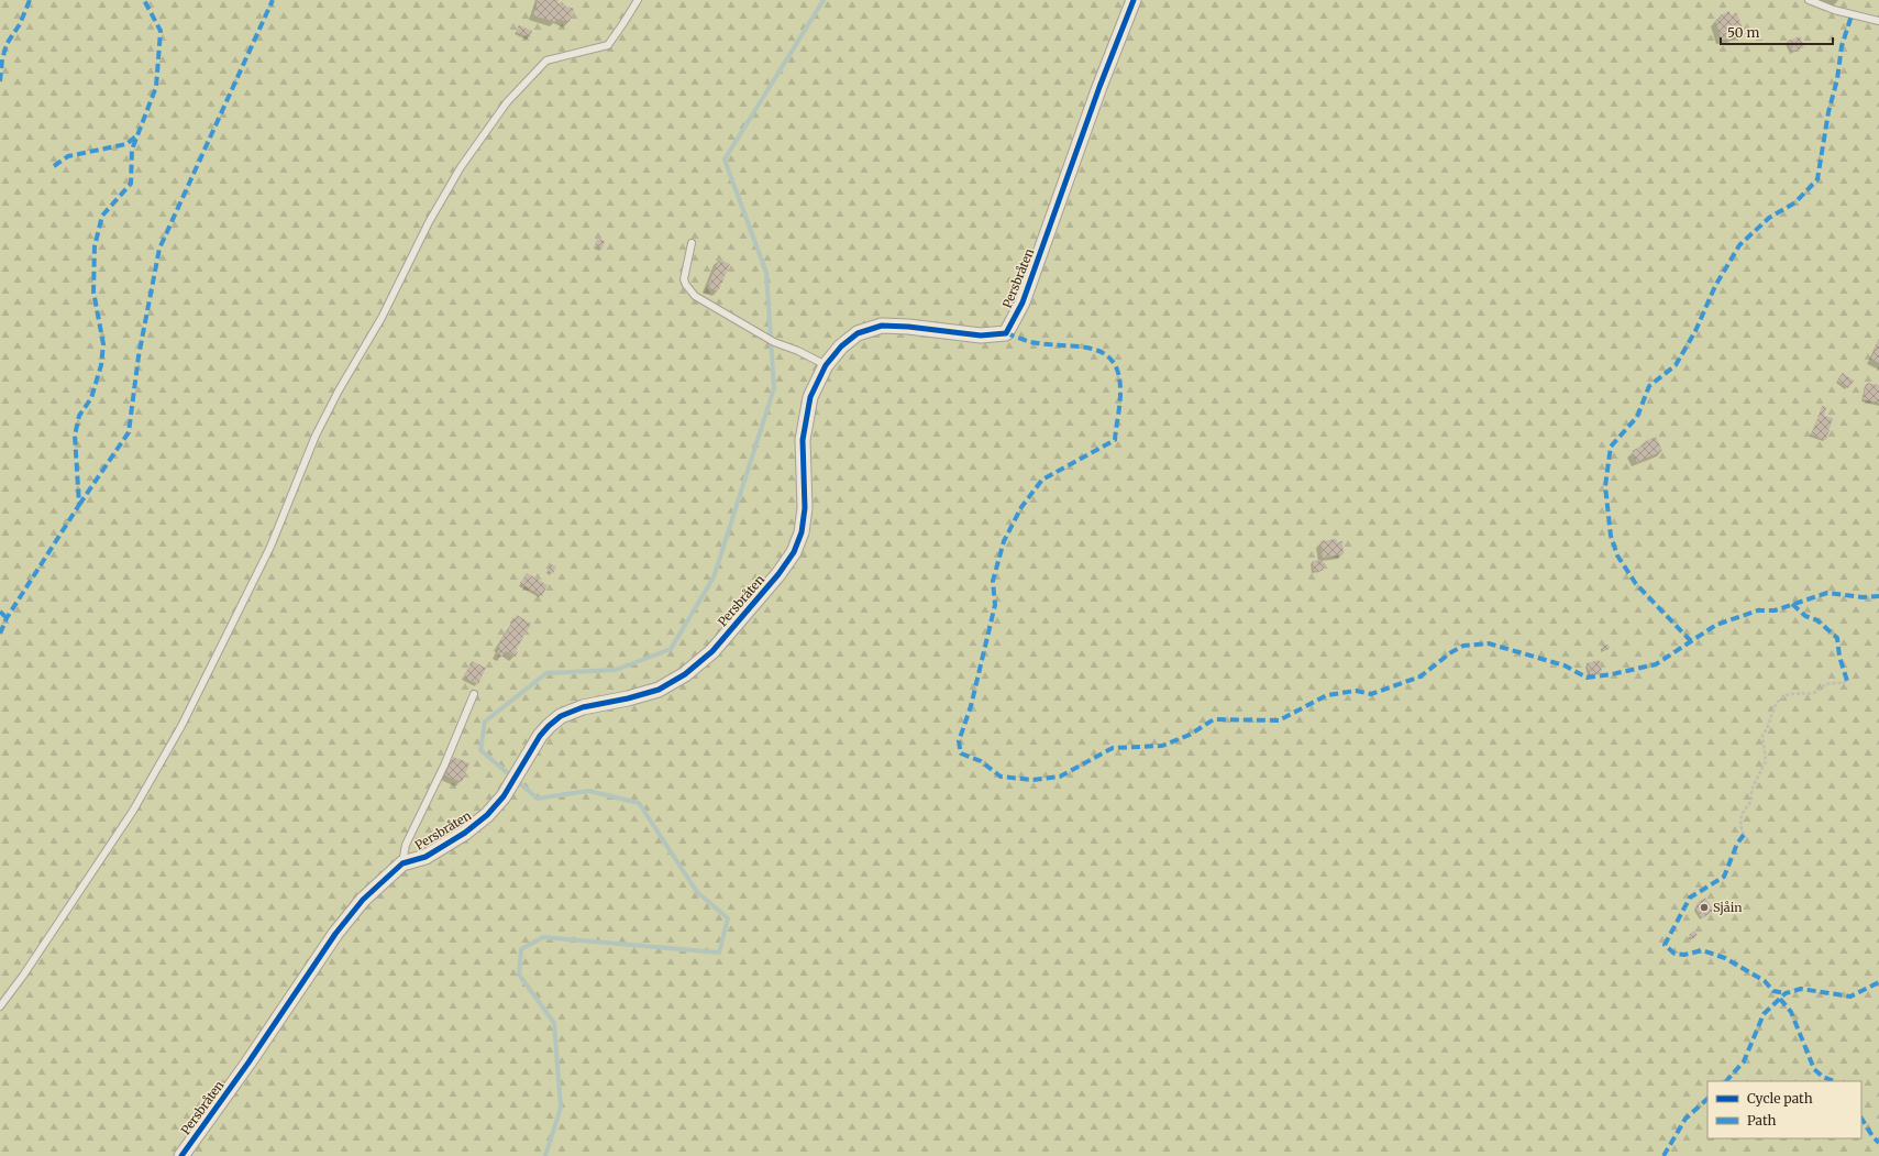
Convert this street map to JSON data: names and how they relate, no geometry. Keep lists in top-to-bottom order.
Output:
{
  "streets": {
    "street": ["Persbråten"]
  },
  "places": ["Sjåin"],
  "legend": ["Cycle path", "Path"],
  "scale_bar": "50 m"
}
